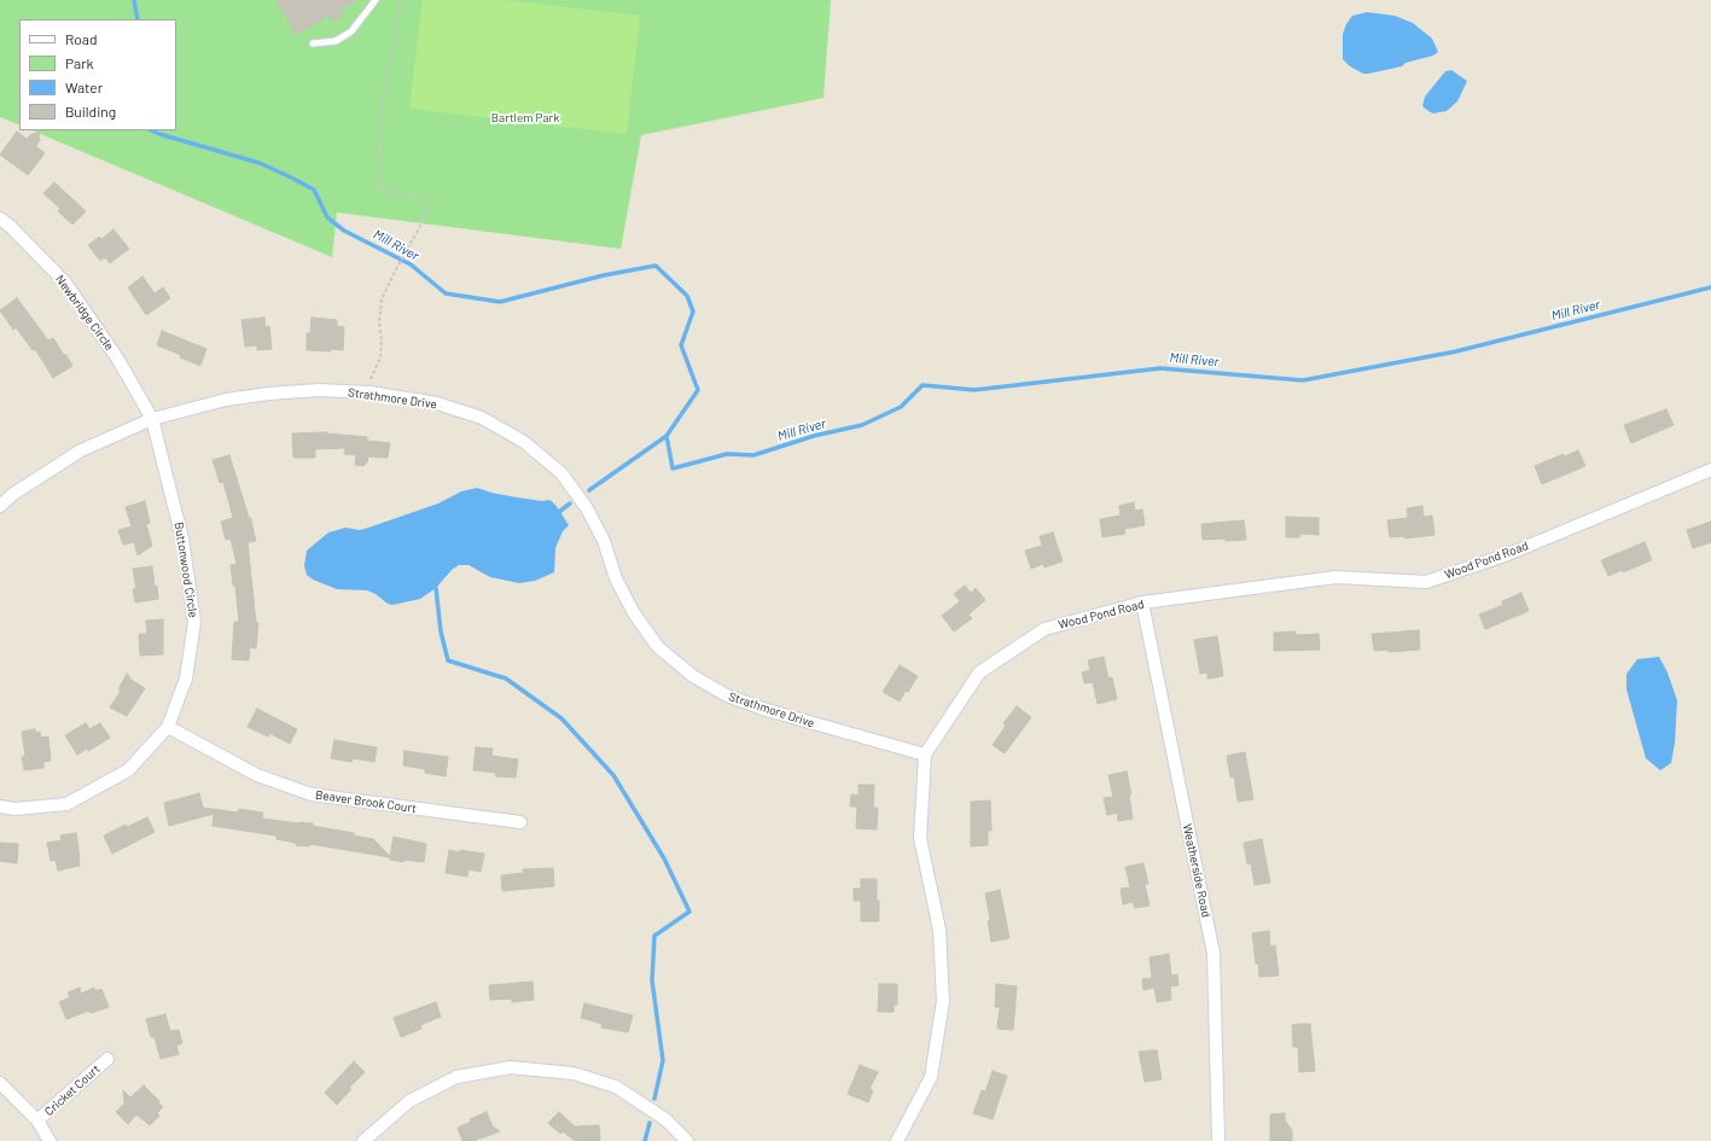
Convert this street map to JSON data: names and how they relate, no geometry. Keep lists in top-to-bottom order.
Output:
{
  "streets": {
    "street": [
      "Newbridge Circle",
      "Strathmore Drive",
      "Wood Pond Road",
      "Buttonwood Circle",
      "Beaver Brook Court",
      "Weatherside Road",
      "Cricket Court"
    ]
  },
  "crossings": [
    ["Newbridge Circle", "Strathmore Drive"],
    ["Newbridge Circle", "Buttonwood Circle"],
    ["Strathmore Drive", "Wood Pond Road"],
    ["Strathmore Drive", "Buttonwood Circle"],
    ["Wood Pond Road", "Weatherside Road"],
    ["Buttonwood Circle", "Beaver Brook Court"]
  ],
  "water": ["Mill River"],
  "parks": ["Bartlem Park"],
  "legend": [
    "Road",
    "Park",
    "Water",
    "Building"
  ]
}
